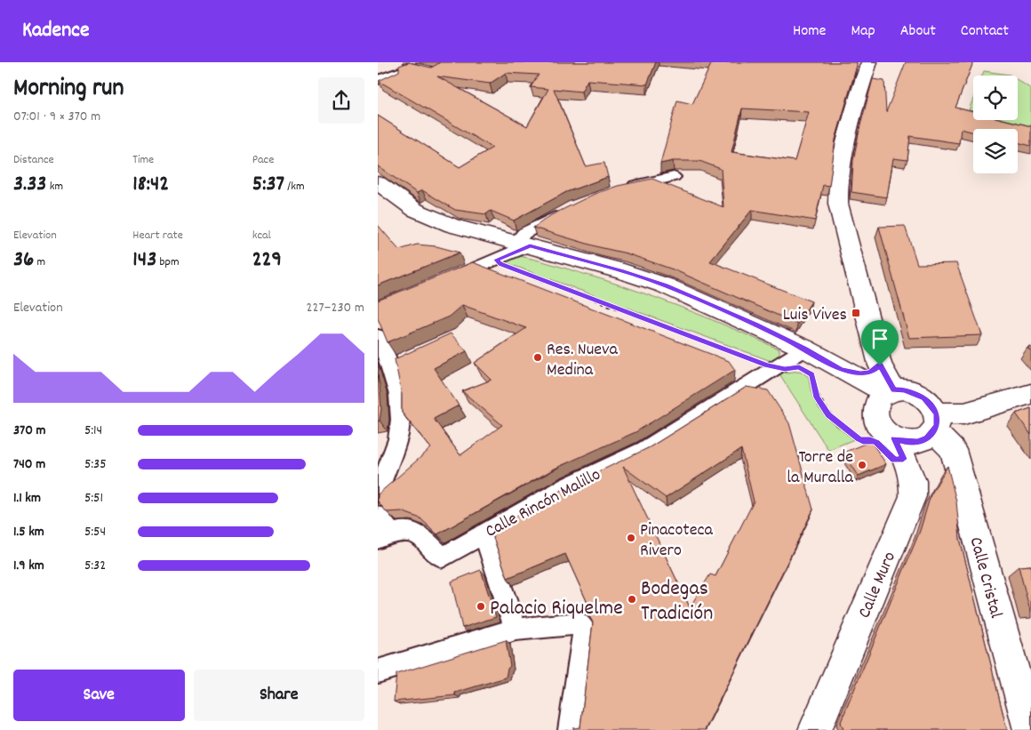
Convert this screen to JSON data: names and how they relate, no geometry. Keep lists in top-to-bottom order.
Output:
{
  "streets": {
    "street": ["Calle Rincón Malillo", "Calle Cristal", "Calle Muro"]
  },
  "crossings": [
    ["Calle Rincón Malillo", "Calle Muro"],
    ["Calle Cristal", "Calle Muro"]
  ],
  "places": {
    "transit": ["Luis Vives"],
    "other": [
      "Res. Nueva Medina",
      "Torre de la Muralla",
      "Pinacoteca Rivero",
      "Bodegas Tradición",
      "Palacio Riquelme"
    ]
  },
  "page": {
    "header": "Kadence",
    "nav": [
      "Home",
      "Map",
      "About",
      "Contact"
    ],
    "heading": ["Morning run", "07:01 · 9 × 370 m"],
    "stats": [
      ["Distance", "3.33 km"],
      ["Time", "18:42"],
      ["Pace", "5:37 /km"],
      ["Elevation", "36 m"],
      ["Heart rate", "143 bpm"],
      ["kcal", "229"]
    ],
    "chart": ["Elevation", "227–230 m"],
    "list": [
      {
        "name": "370 m",
        "note": "5:14"
      },
      {
        "name": "740 m",
        "note": "5:35"
      },
      {
        "name": "1.1 km",
        "note": "5:51"
      },
      {
        "name": "1.5 km",
        "note": "5:54"
      },
      {
        "name": "1.9 km",
        "note": "5:32"
      }
    ],
    "buttons": ["Save", "Share"]
  }
}
